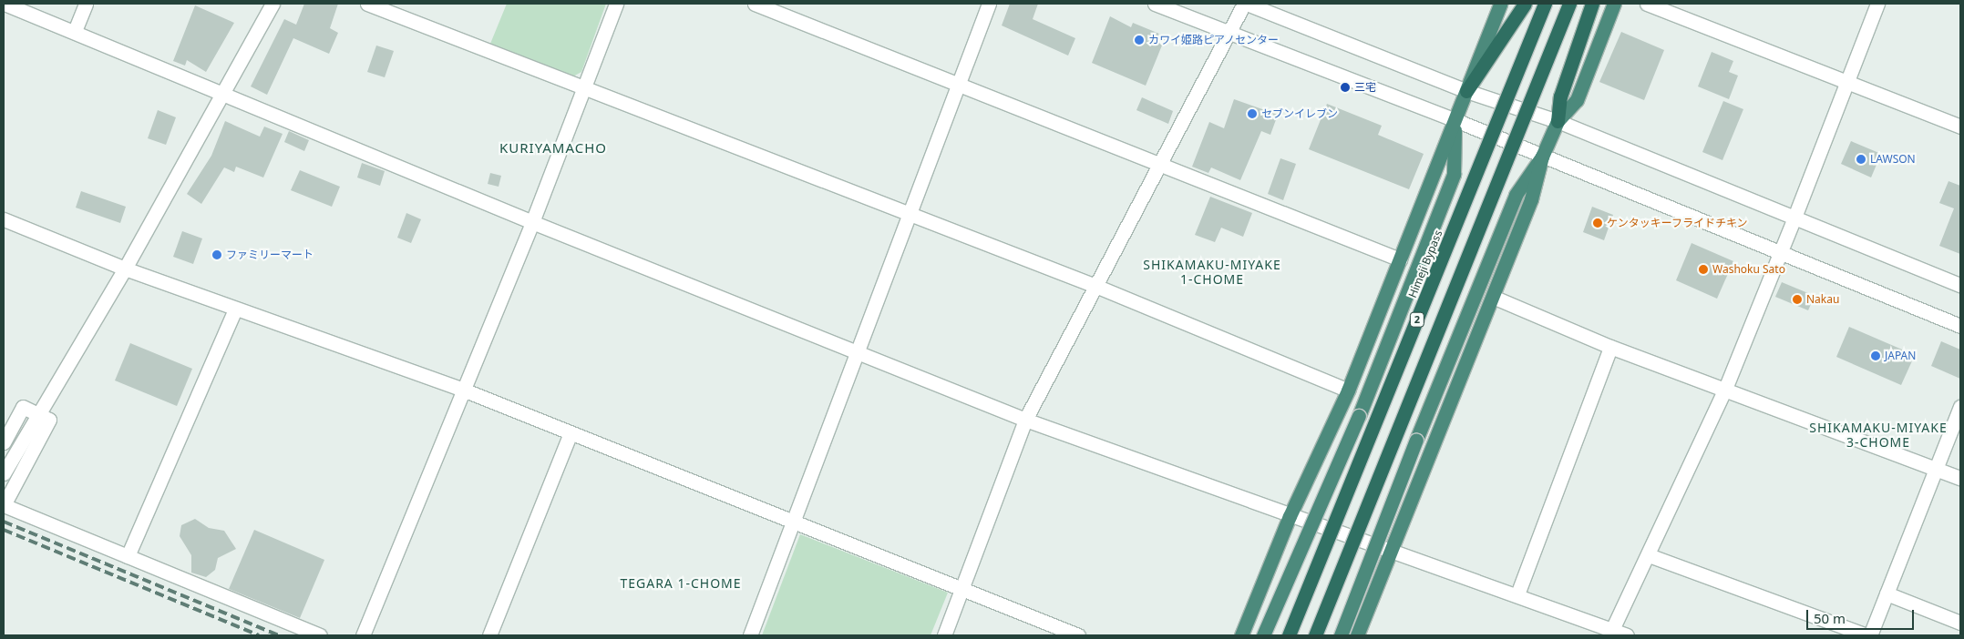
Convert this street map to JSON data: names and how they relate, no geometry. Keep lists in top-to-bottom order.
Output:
{
  "streets": {
    "highway": ["Himeji Bypass", "2"]
  },
  "districts": [
    "KURIYAMACHO",
    "SHIKAMAKU-MIYAKE 1-CHOME",
    "SHIKAMAKU-MIYAKE 3-CHOME",
    "TEGARA 1-CHOME"
  ],
  "places": [
    "カワイ姫路ピアノセンター",
    "三宅",
    "セブンイレブン",
    "LAWSON",
    "ケンタッキーフライドチキン",
    "ファミリーマート",
    "Washoku Sato",
    "Nakau",
    "JAPAN"
  ],
  "scale_bar": "50 m"
}
